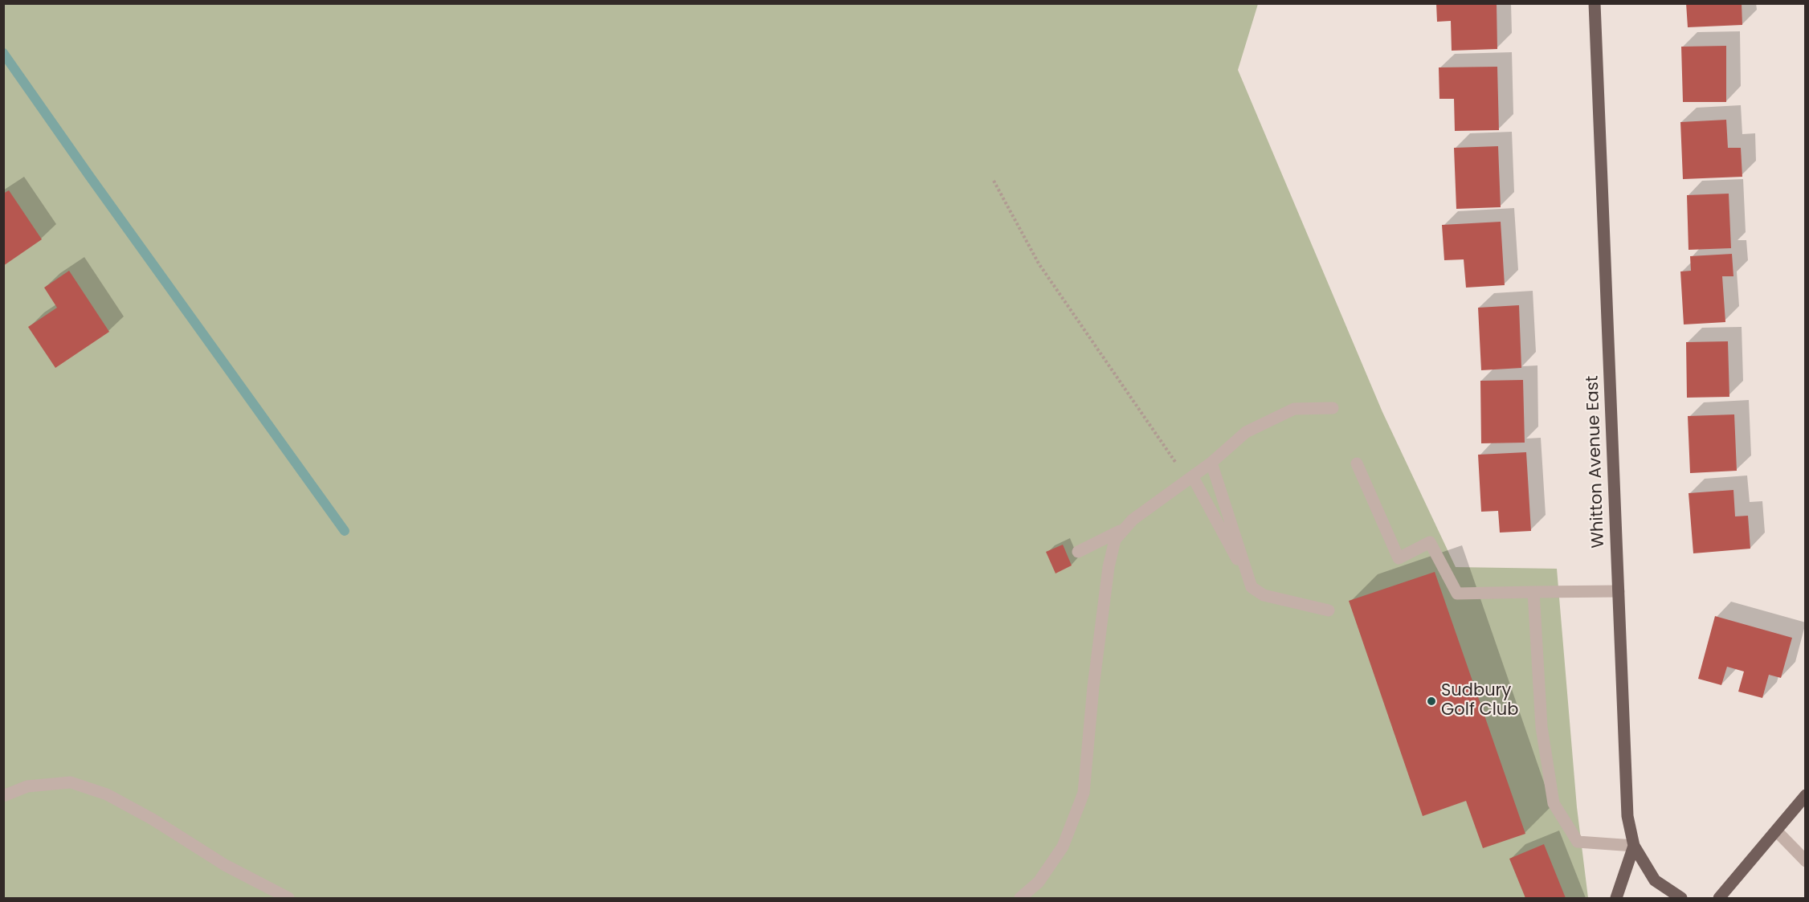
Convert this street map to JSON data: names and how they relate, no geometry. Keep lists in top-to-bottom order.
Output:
{
  "streets": {
    "main road": ["Whitton Avenue East"]
  },
  "places": ["Sudbury Golf Club"]
}
